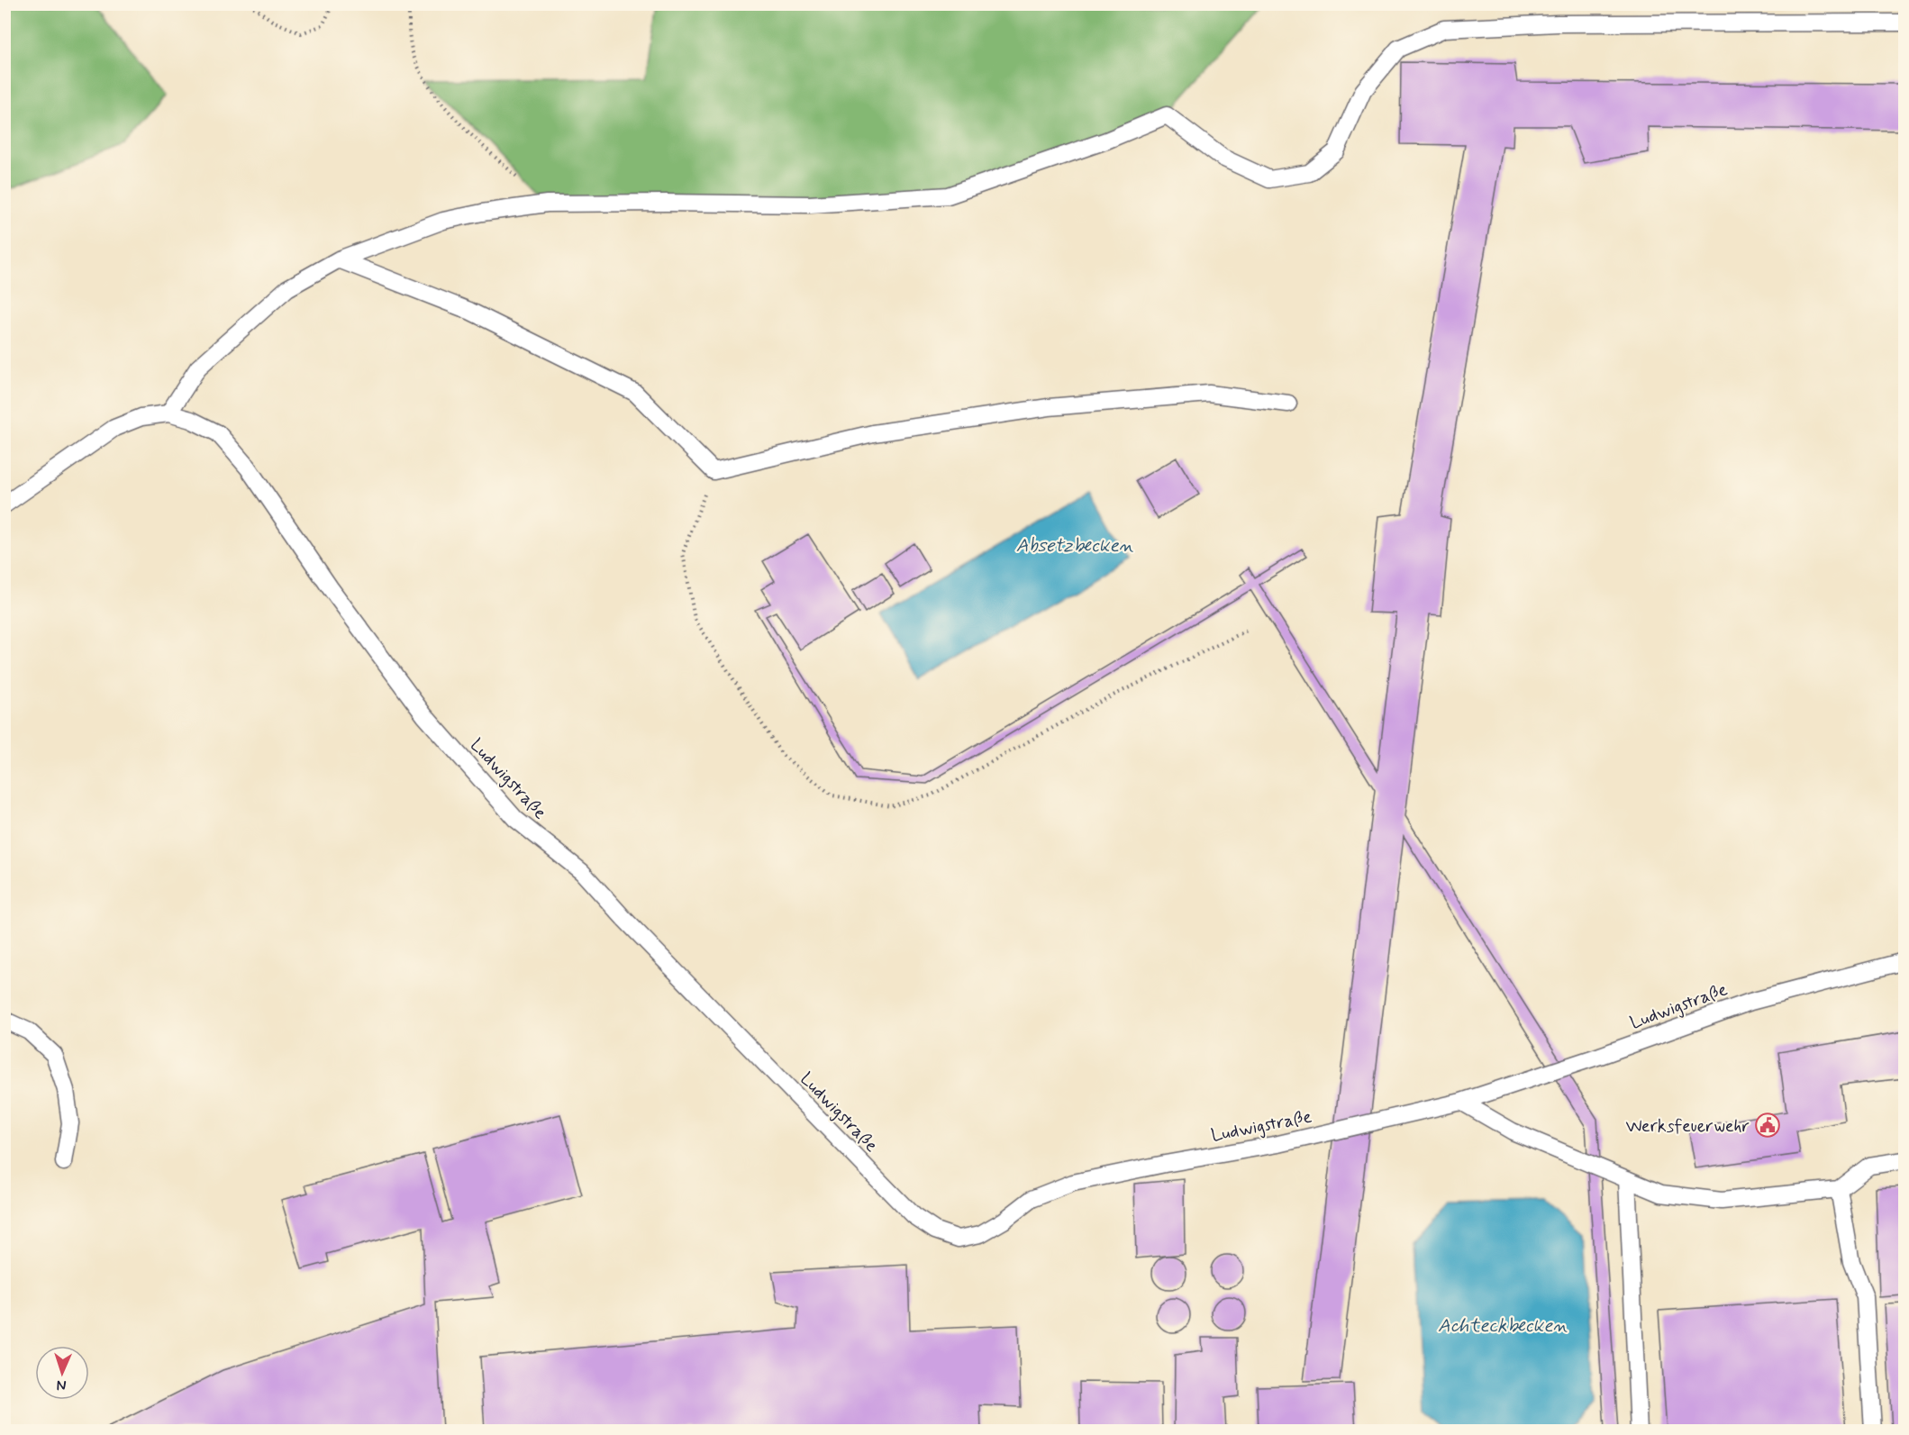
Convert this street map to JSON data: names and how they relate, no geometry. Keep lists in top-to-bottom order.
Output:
{
  "streets": {
    "lane": ["Ludwigstraße"]
  },
  "water": ["Absetzbecken", "Achteckbecken"],
  "places": {
    "public building": ["Werksfeuerwehr"]
  },
  "north": "bottom"
}
